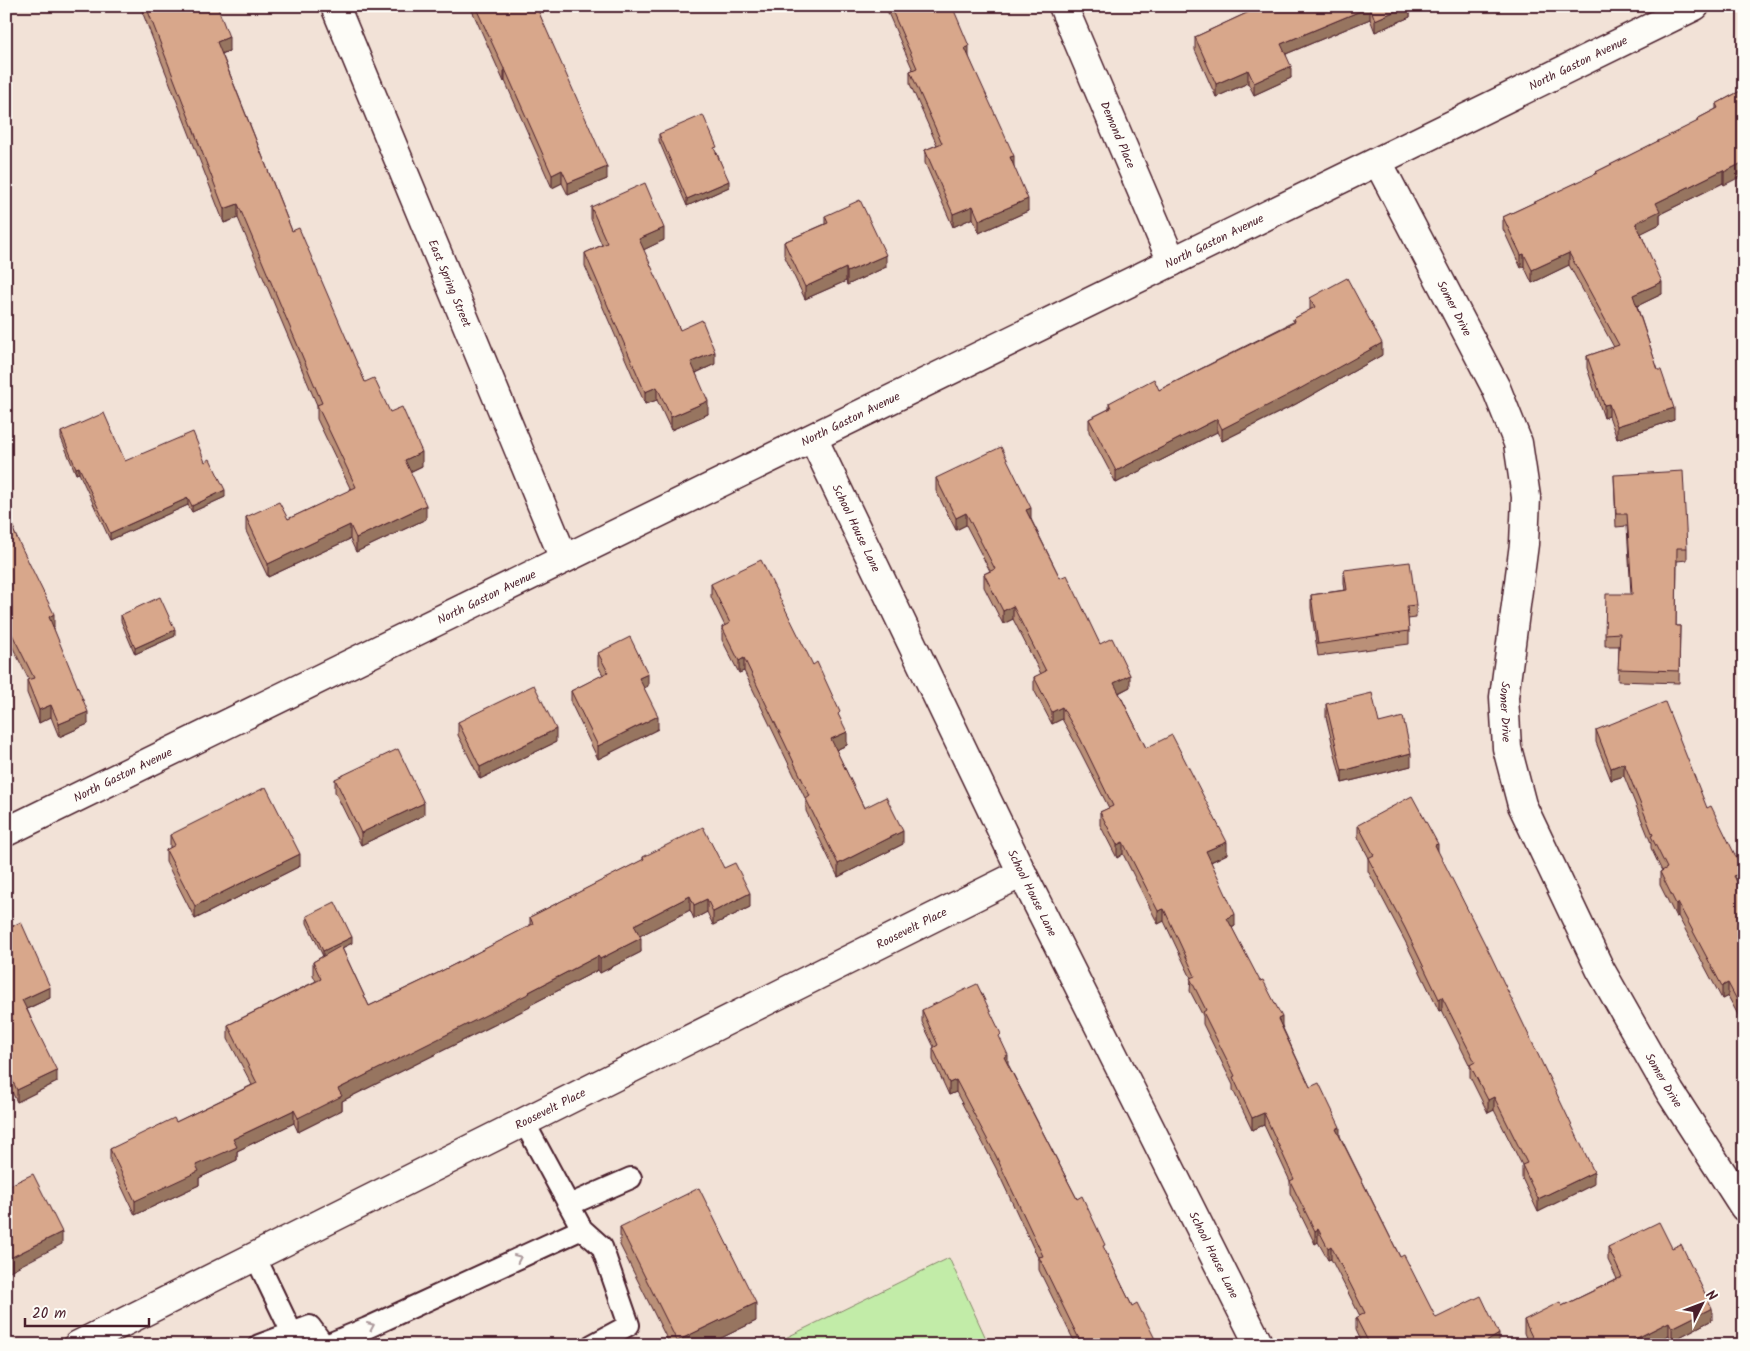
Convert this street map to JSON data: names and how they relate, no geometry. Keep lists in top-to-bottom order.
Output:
{
  "streets": {
    "street": [
      "North Gaston Avenue",
      "Demond Place",
      "East Spring Street",
      "Somer Drive",
      "School House Lane",
      "Roosevelt Place"
    ]
  },
  "crossings": [
    ["North Gaston Avenue", "Demond Place"],
    ["North Gaston Avenue", "East Spring Street"],
    ["North Gaston Avenue", "Somer Drive"],
    ["North Gaston Avenue", "School House Lane"],
    ["School House Lane", "Roosevelt Place"]
  ],
  "scale_bar": "20 m",
  "north": "top right"
}
